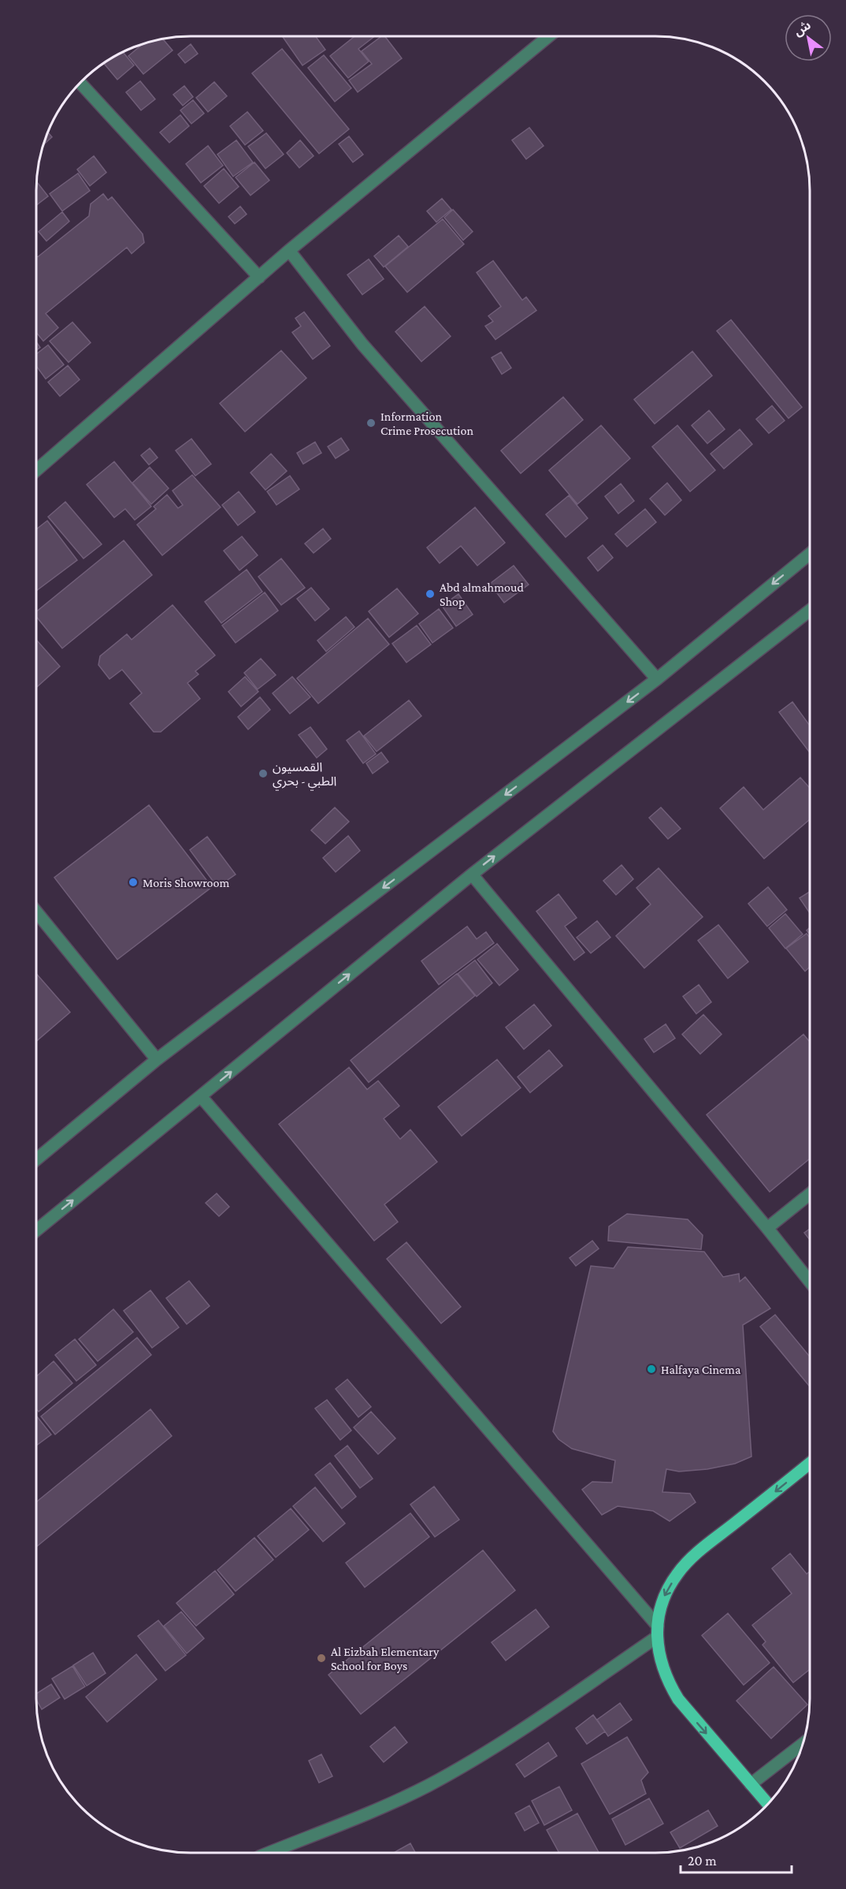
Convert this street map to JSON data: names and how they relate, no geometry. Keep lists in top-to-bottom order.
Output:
{
  "places": [
    "Information Crime Prosecution",
    "Abd almahmoud Shop",
    "القمسيون الطبي - بحري",
    "Moris Showroom",
    "Halfaya Cinema",
    "Al Eizbah Elementary School for Boys"
  ],
  "scale_bar": "20 m",
  "north": "top left"
}
